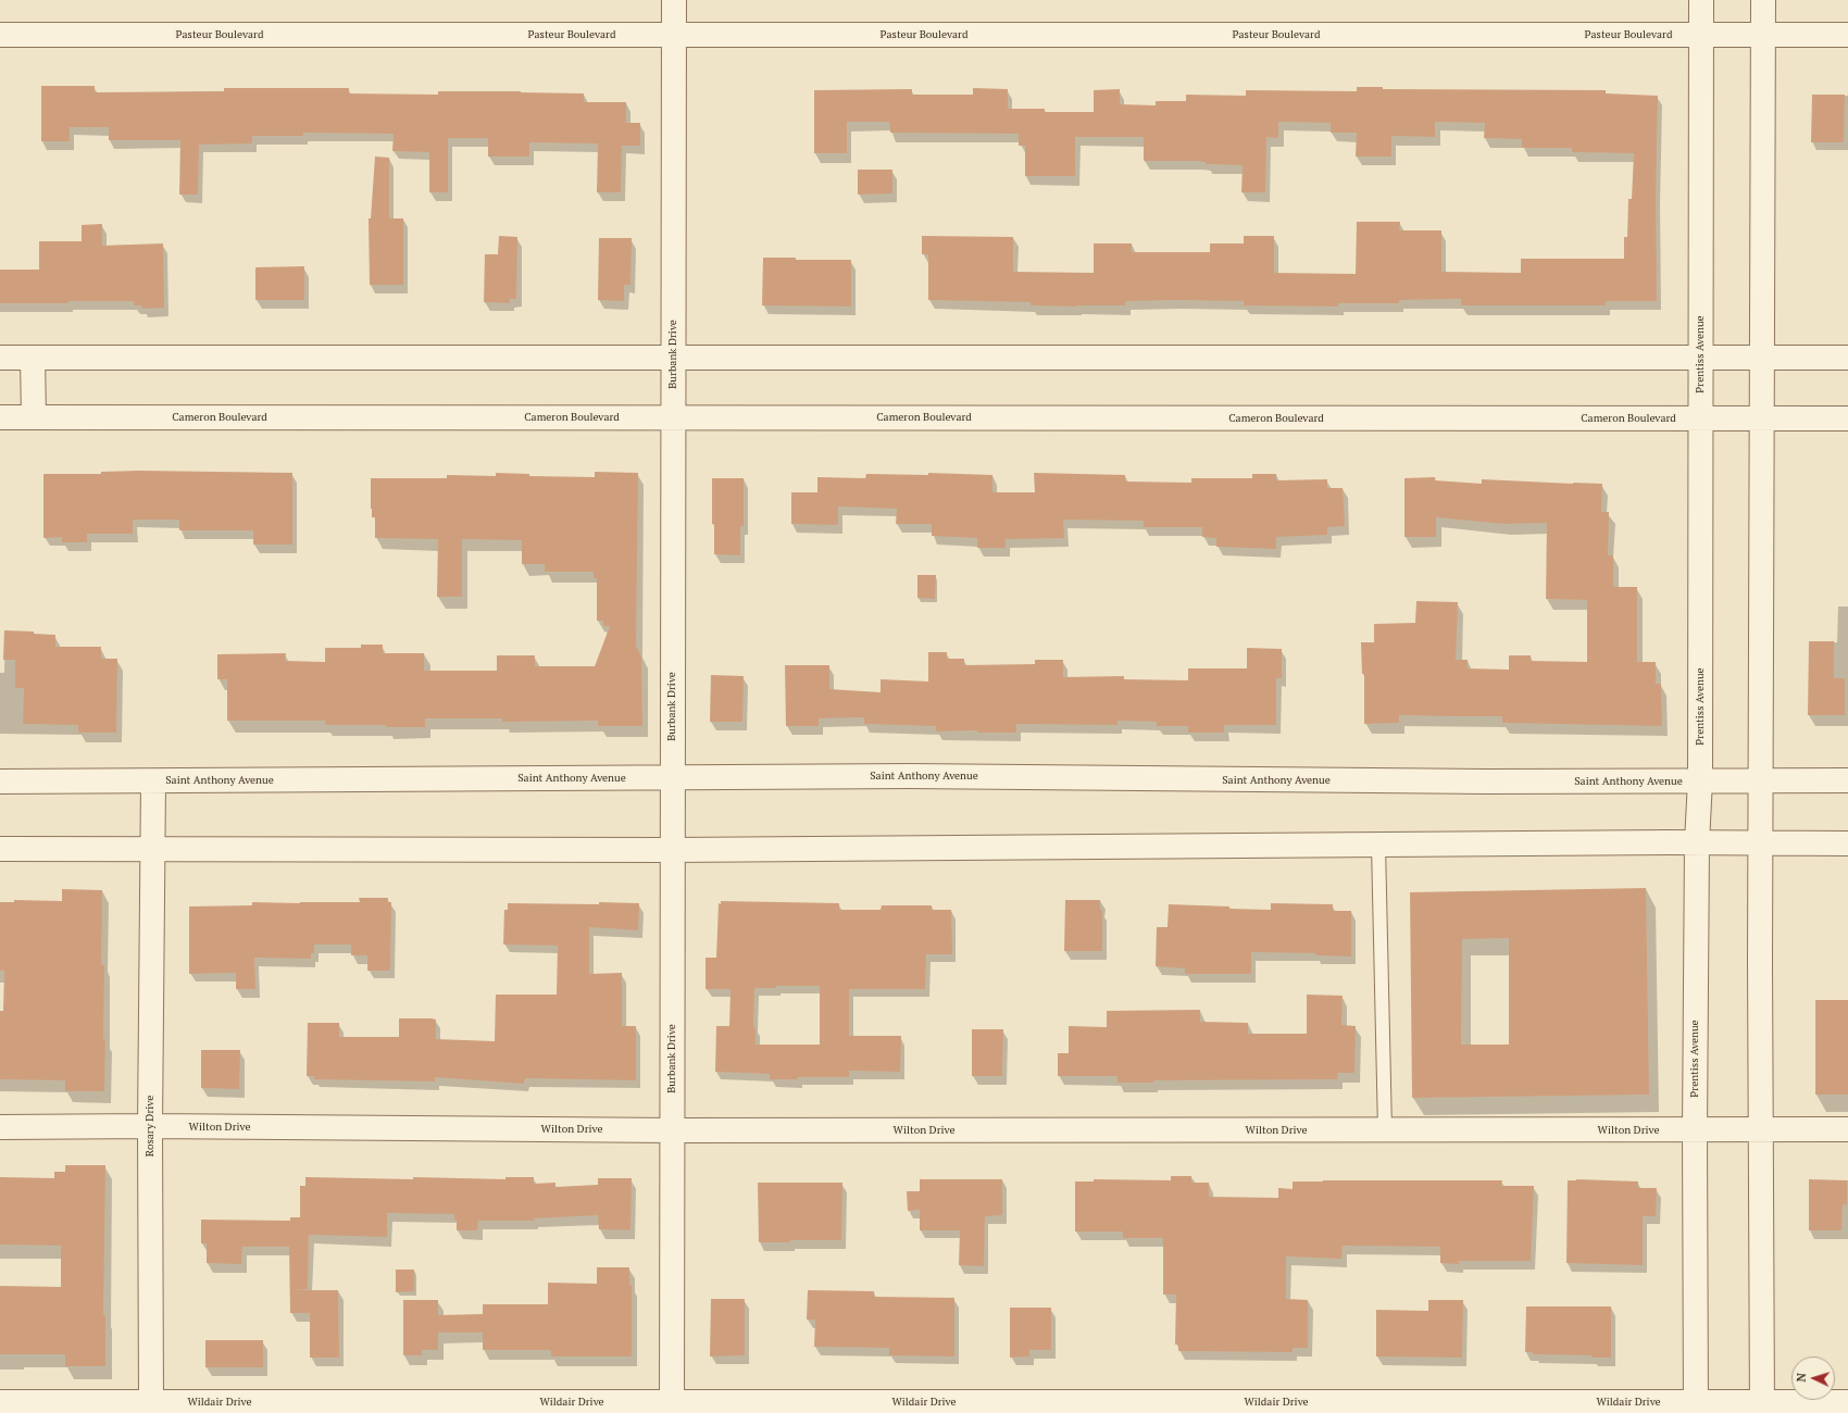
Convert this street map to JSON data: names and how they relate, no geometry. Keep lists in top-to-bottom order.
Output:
{
  "streets": {
    "street": [
      "Pasteur Boulevard",
      "Burbank Drive",
      "Prentiss Avenue",
      "Cameron Boulevard",
      "Saint Anthony Avenue",
      "Rosary Drive",
      "Wilton Drive",
      "Wildair Drive"
    ]
  },
  "crossings": [
    ["Pasteur Boulevard", "Burbank Drive"],
    ["Pasteur Boulevard", "Prentiss Avenue"],
    ["Burbank Drive", "Cameron Boulevard"],
    ["Burbank Drive", "Saint Anthony Avenue"],
    ["Burbank Drive", "Wilton Drive"],
    ["Burbank Drive", "Wildair Drive"],
    ["Prentiss Avenue", "Cameron Boulevard"],
    ["Prentiss Avenue", "Saint Anthony Avenue"],
    ["Prentiss Avenue", "Wilton Drive"],
    ["Prentiss Avenue", "Wildair Drive"],
    ["Saint Anthony Avenue", "Rosary Drive"],
    ["Rosary Drive", "Wilton Drive"],
    ["Rosary Drive", "Wildair Drive"]
  ],
  "north": "left"
}
